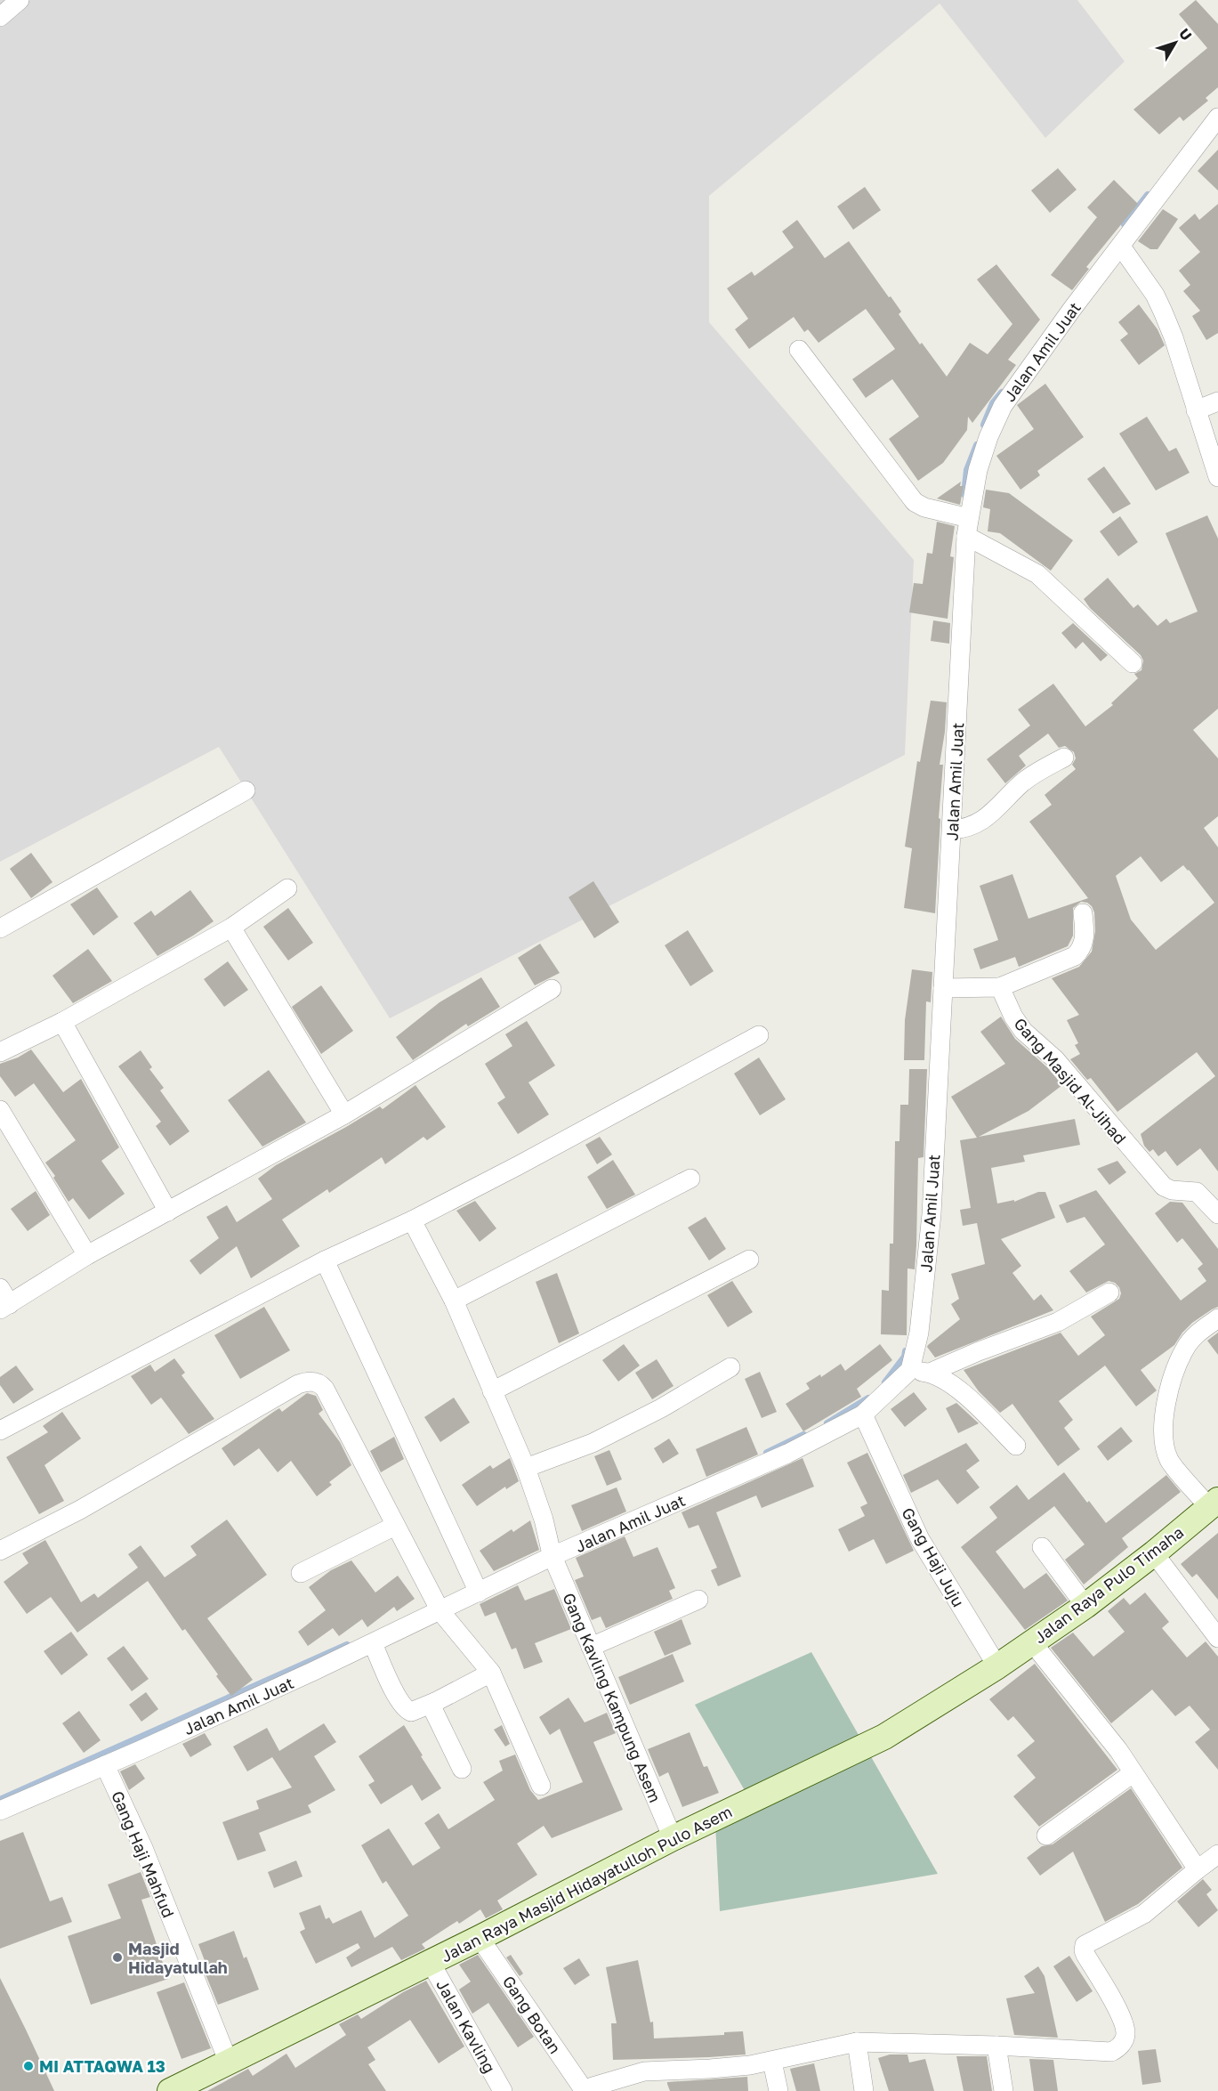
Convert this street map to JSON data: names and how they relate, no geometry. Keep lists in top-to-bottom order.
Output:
{
  "streets": {
    "street": [
      "Jalan Amil Juat",
      "Gang Masjid Al-Jihad",
      "Gang Haji Juju",
      "Jalan Raya Pulo Timaha",
      "Gang Kavling Kampung Asem",
      "Gang Haji Mahfud",
      "Jalan Raya Masjid Hidayatulloh Pulo Asem",
      "Gang Botan",
      "Jalan Kavling"
    ]
  },
  "crossings": [
    ["Jalan Amil Juat", "Gang Haji Juju"],
    ["Jalan Amil Juat", "Gang Kavling Kampung Asem"],
    ["Jalan Amil Juat", "Gang Haji Mahfud"],
    ["Gang Haji Juju", "Jalan Raya Pulo Timaha"],
    ["Gang Haji Juju", "Jalan Raya Masjid Hidayatulloh Pulo Asem"],
    ["Jalan Raya Pulo Timaha", "Jalan Raya Masjid Hidayatulloh Pulo Asem"],
    ["Gang Kavling Kampung Asem", "Jalan Raya Masjid Hidayatulloh Pulo Asem"],
    ["Gang Haji Mahfud", "Jalan Raya Masjid Hidayatulloh Pulo Asem"],
    ["Jalan Raya Masjid Hidayatulloh Pulo Asem", "Gang Botan"],
    ["Jalan Raya Masjid Hidayatulloh Pulo Asem", "Jalan Kavling"]
  ],
  "places": ["Masjid Hidayatullah", "MI ATTAQWA 13"],
  "north": "top right"
}
